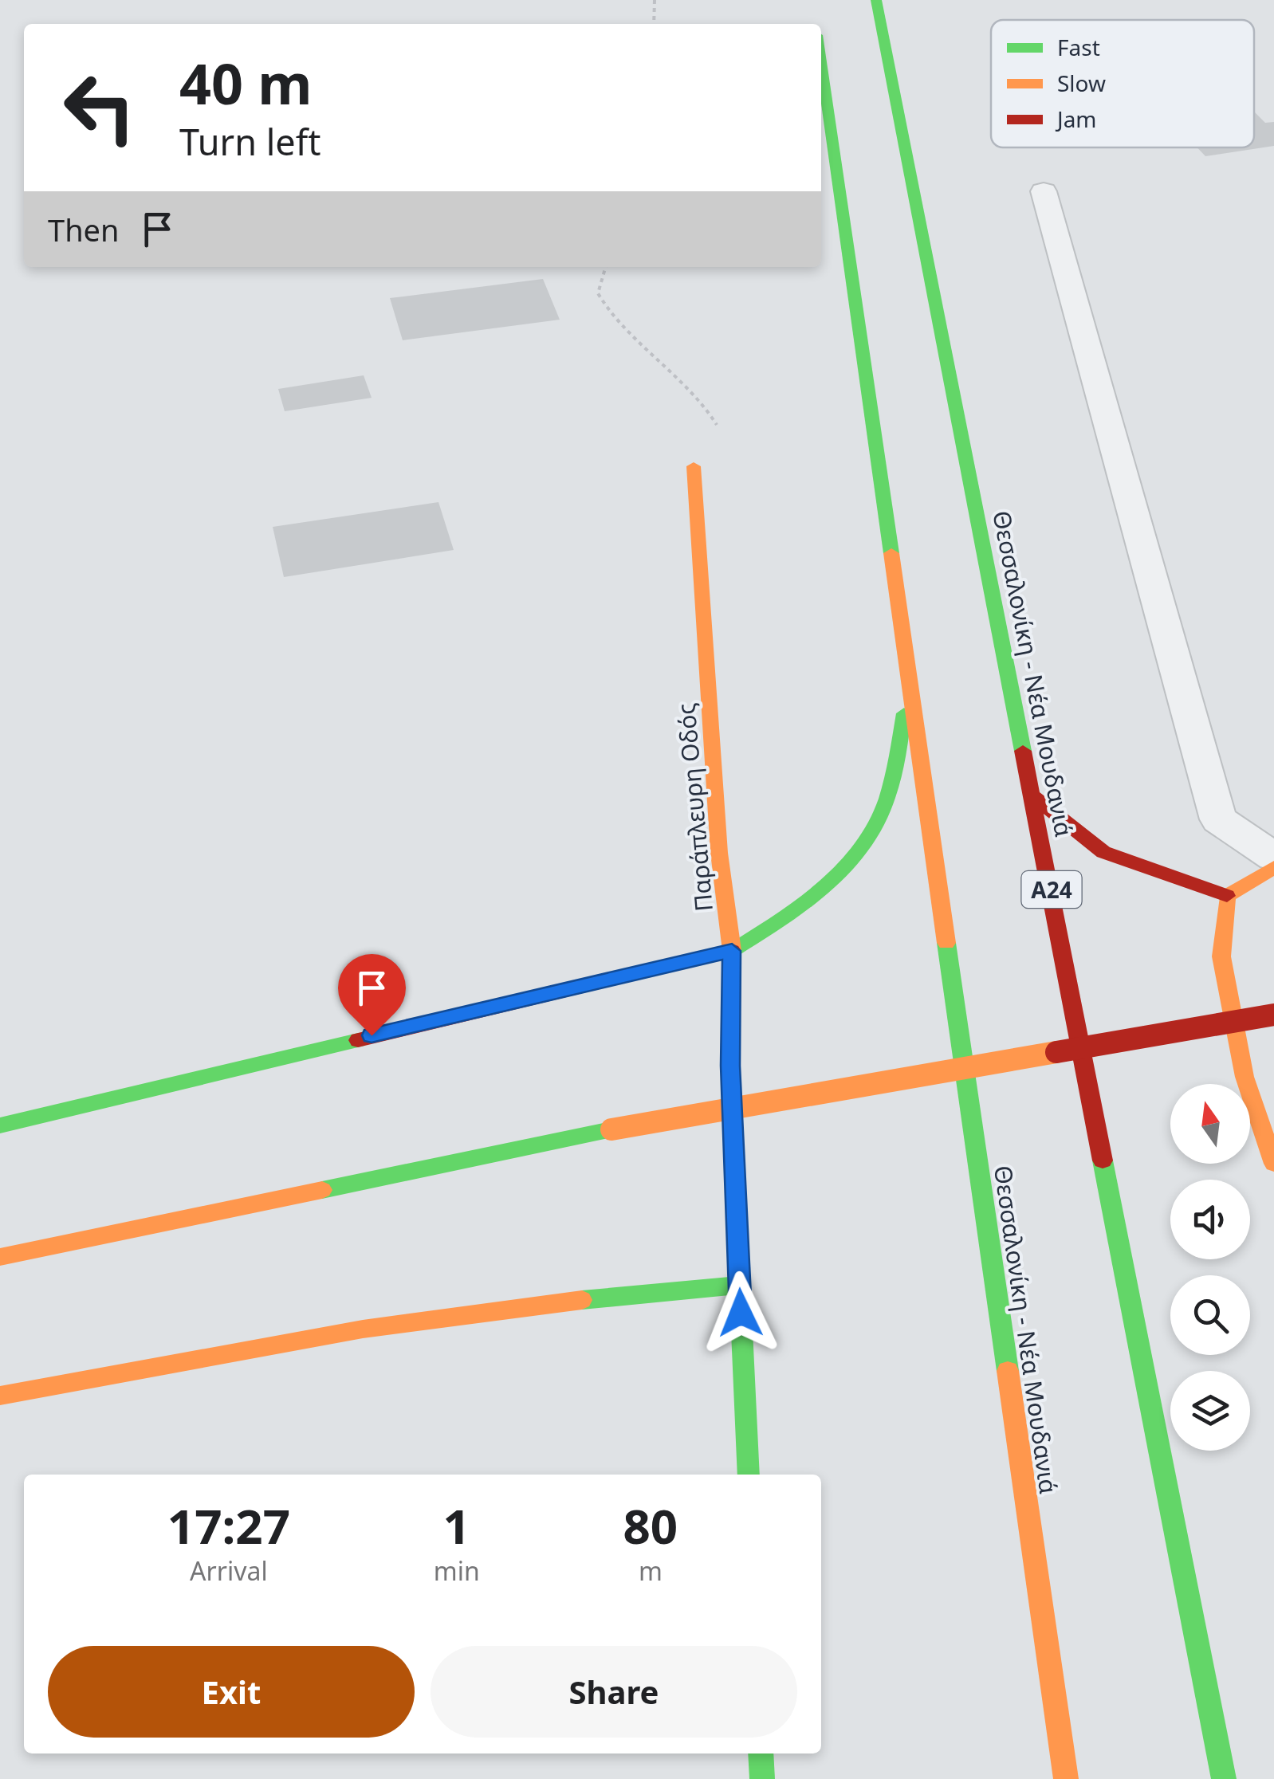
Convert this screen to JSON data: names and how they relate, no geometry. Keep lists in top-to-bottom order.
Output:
{
  "streets": {
    "main road": ["Θεσσαλονίκη - Νέα Μουδανιά", "Παράπλευρη Οδός", "Α24"]
  },
  "legend": ["Fast", "Slow", "Jam"],
  "north": "top",
  "page": {
    "turn": ["40 m", "Turn left"],
    "then": "Then",
    "eta": [
      "17:27",
      "Arrival",
      "1",
      "min",
      "80",
      "m"
    ],
    "buttons": ["Exit", "Share"]
  }
}
